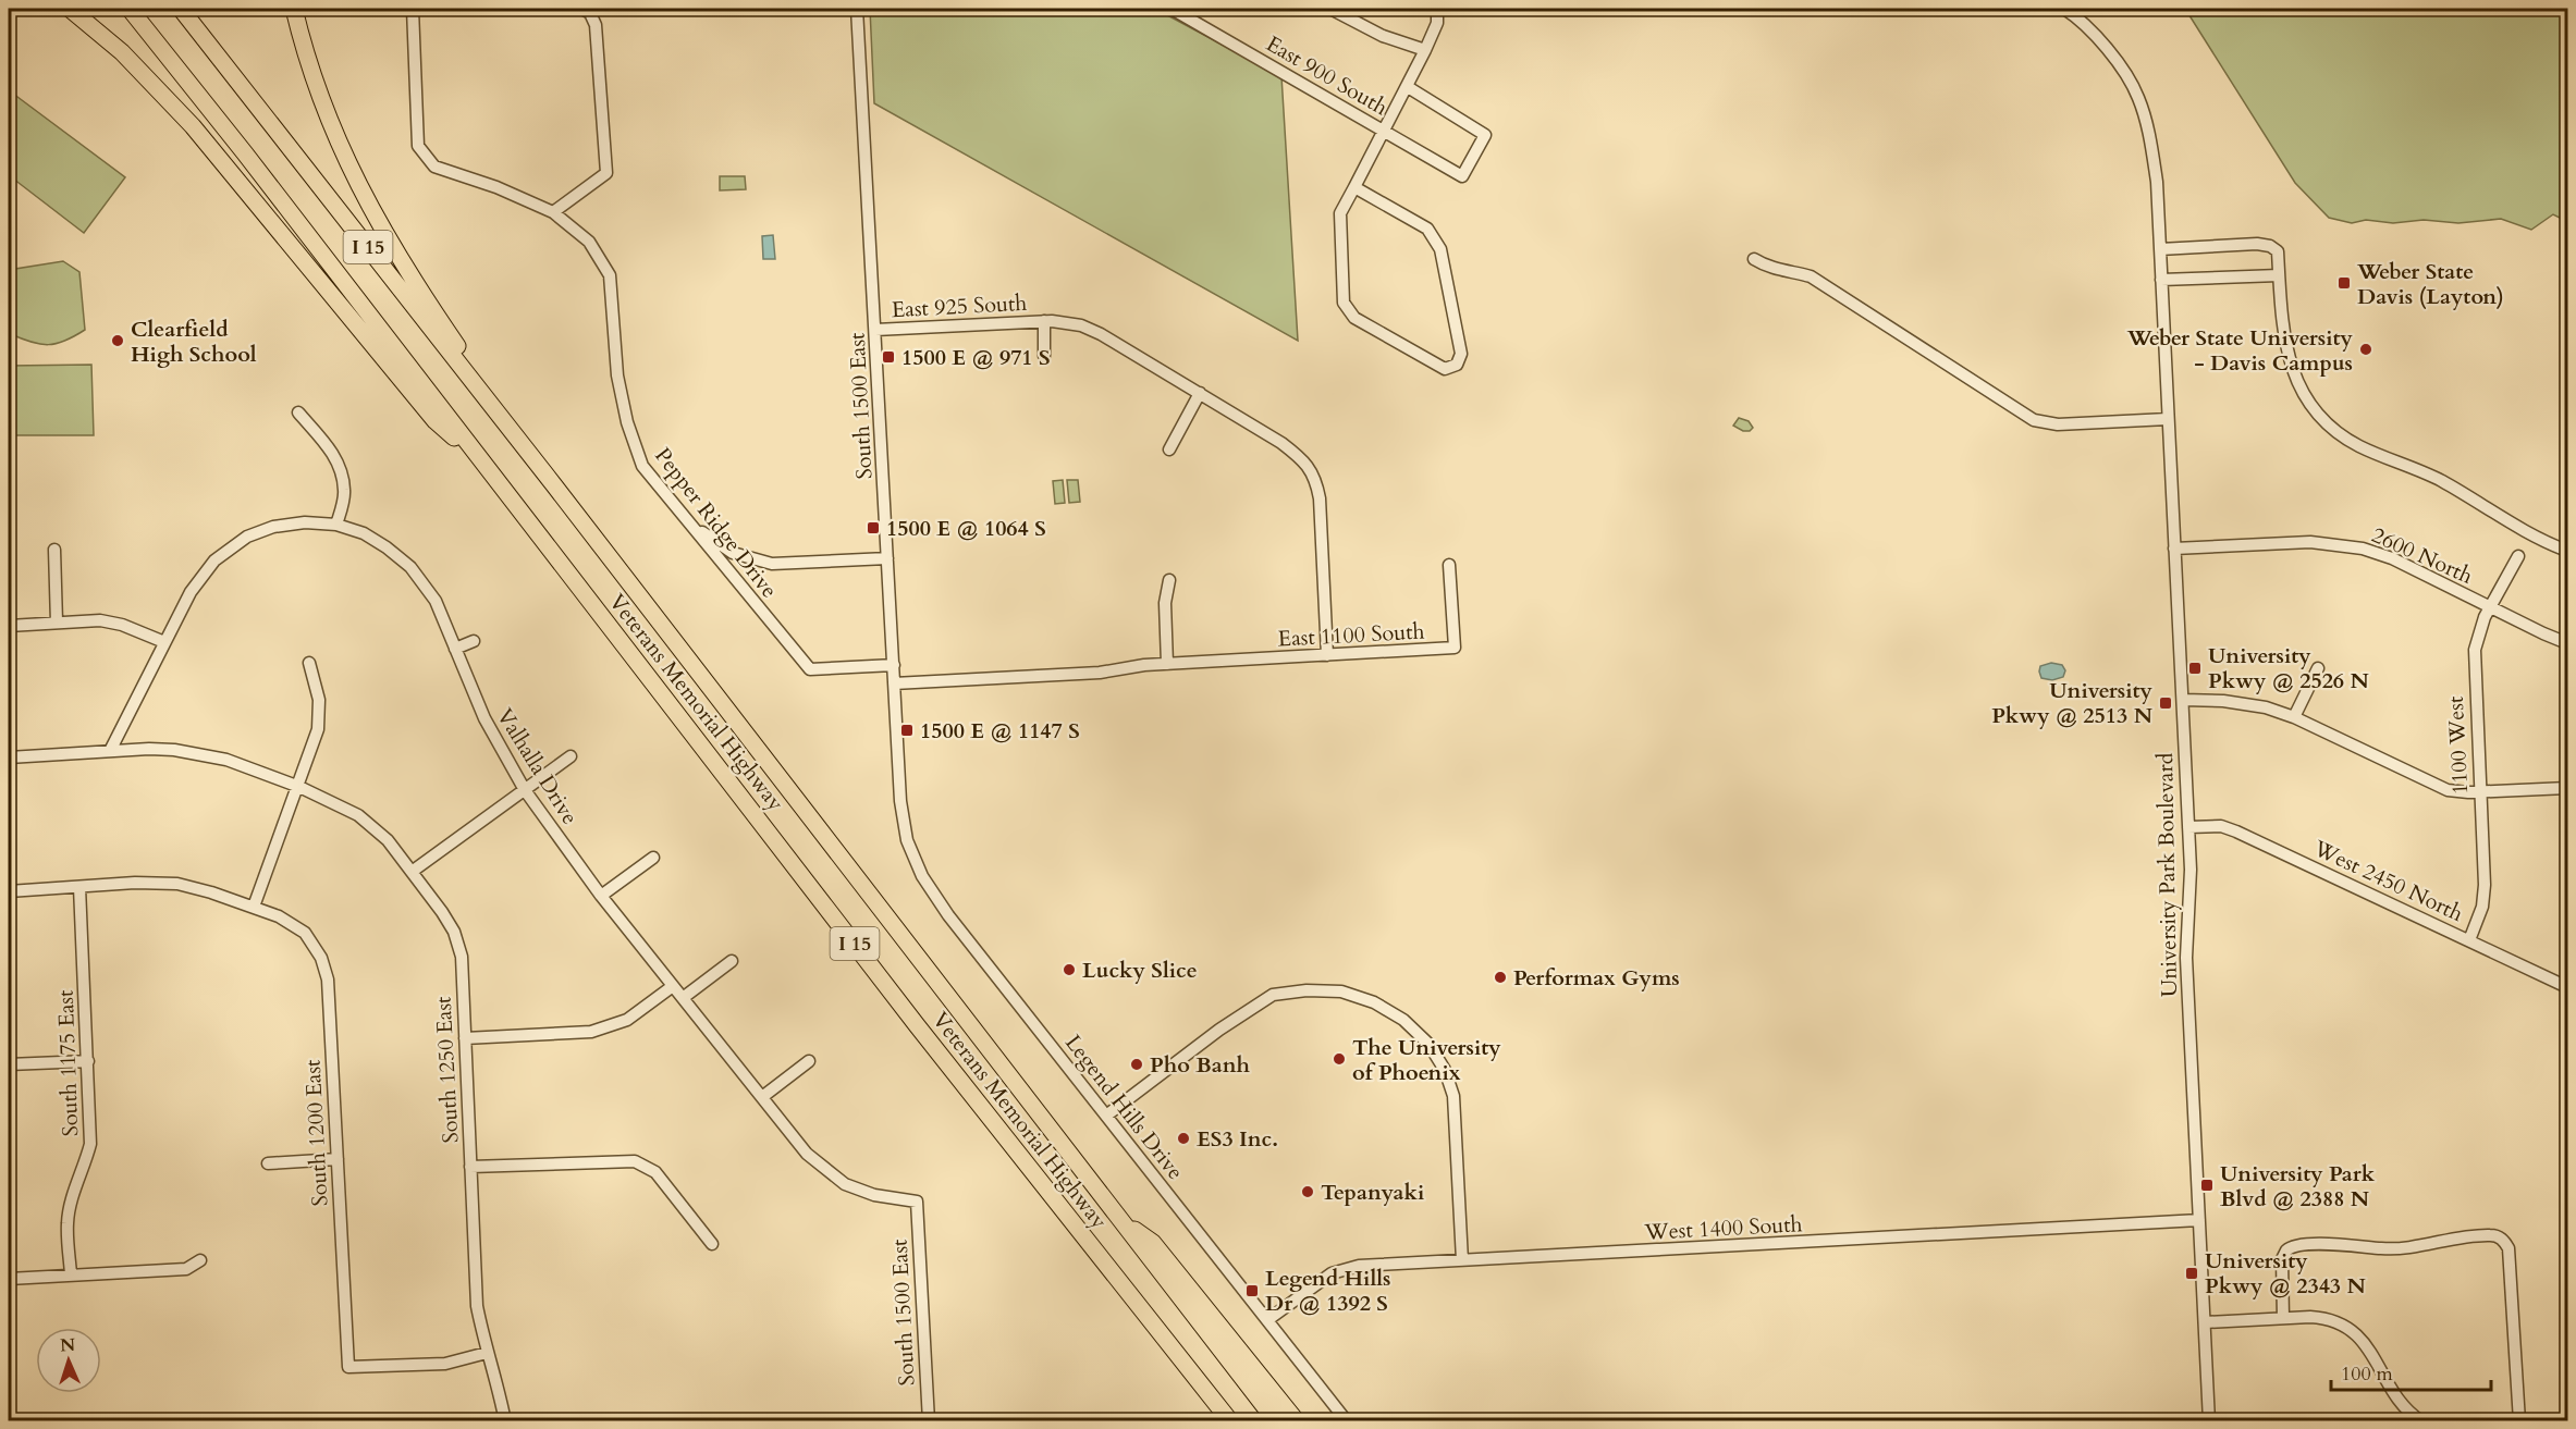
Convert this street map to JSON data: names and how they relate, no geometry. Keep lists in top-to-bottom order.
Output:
{
  "streets": {
    "highway": ["I 15", "Veterans Memorial Highway"],
    "street": [
      "East 900 South",
      "East 925 South",
      "South 1500 East",
      "Pepper Ridge Drive",
      "2600 North",
      "East 1100 South",
      "1100 West",
      "Valhalla Drive",
      "University Park Boulevard",
      "West 2450 North",
      "South 1175 East",
      "South 1250 East",
      "Legend Hills Drive",
      "South 1200 East",
      "West 1400 South"
    ]
  },
  "crossings": [
    ["East 925 South", "South 1500 East"],
    ["East 925 South", "East 1100 South"],
    ["South 1500 East", "Pepper Ridge Drive"],
    ["South 1500 East", "East 1100 South"],
    ["South 1500 East", "Valhalla Drive"],
    ["South 1500 East", "Legend Hills Drive"],
    ["2600 North", "1100 West"],
    ["2600 North", "University Park Boulevard"],
    ["1100 West", "West 2450 North"],
    ["University Park Boulevard", "West 2450 North"],
    ["University Park Boulevard", "West 1400 South"],
    ["South 1175 East", "South 1200 East"],
    ["South 1250 East", "South 1200 East"],
    ["Legend Hills Drive", "West 1400 South"]
  ],
  "places": {
    "transit": [
      "Weber State Davis (Layton)",
      "1500 E @ 971 S",
      "1500 E @ 1064 S",
      "University Pkwy @ 2526 N",
      "University Pkwy @ 2513 N",
      "1500 E @ 1147 S",
      "University Park Blvd @ 2388 N",
      "University Pkwy @ 2343 N",
      "Legend Hills Dr @ 1392 S"
    ],
    "other": [
      "Clearfield High School",
      "Weber State University - Davis Campus",
      "Lucky Slice",
      "Performax Gyms",
      "The University of Phoenix",
      "Pho Banh",
      "ES3 Inc.",
      "Tepanyaki"
    ]
  },
  "scale_bar": "100 m",
  "north": "top"
}
